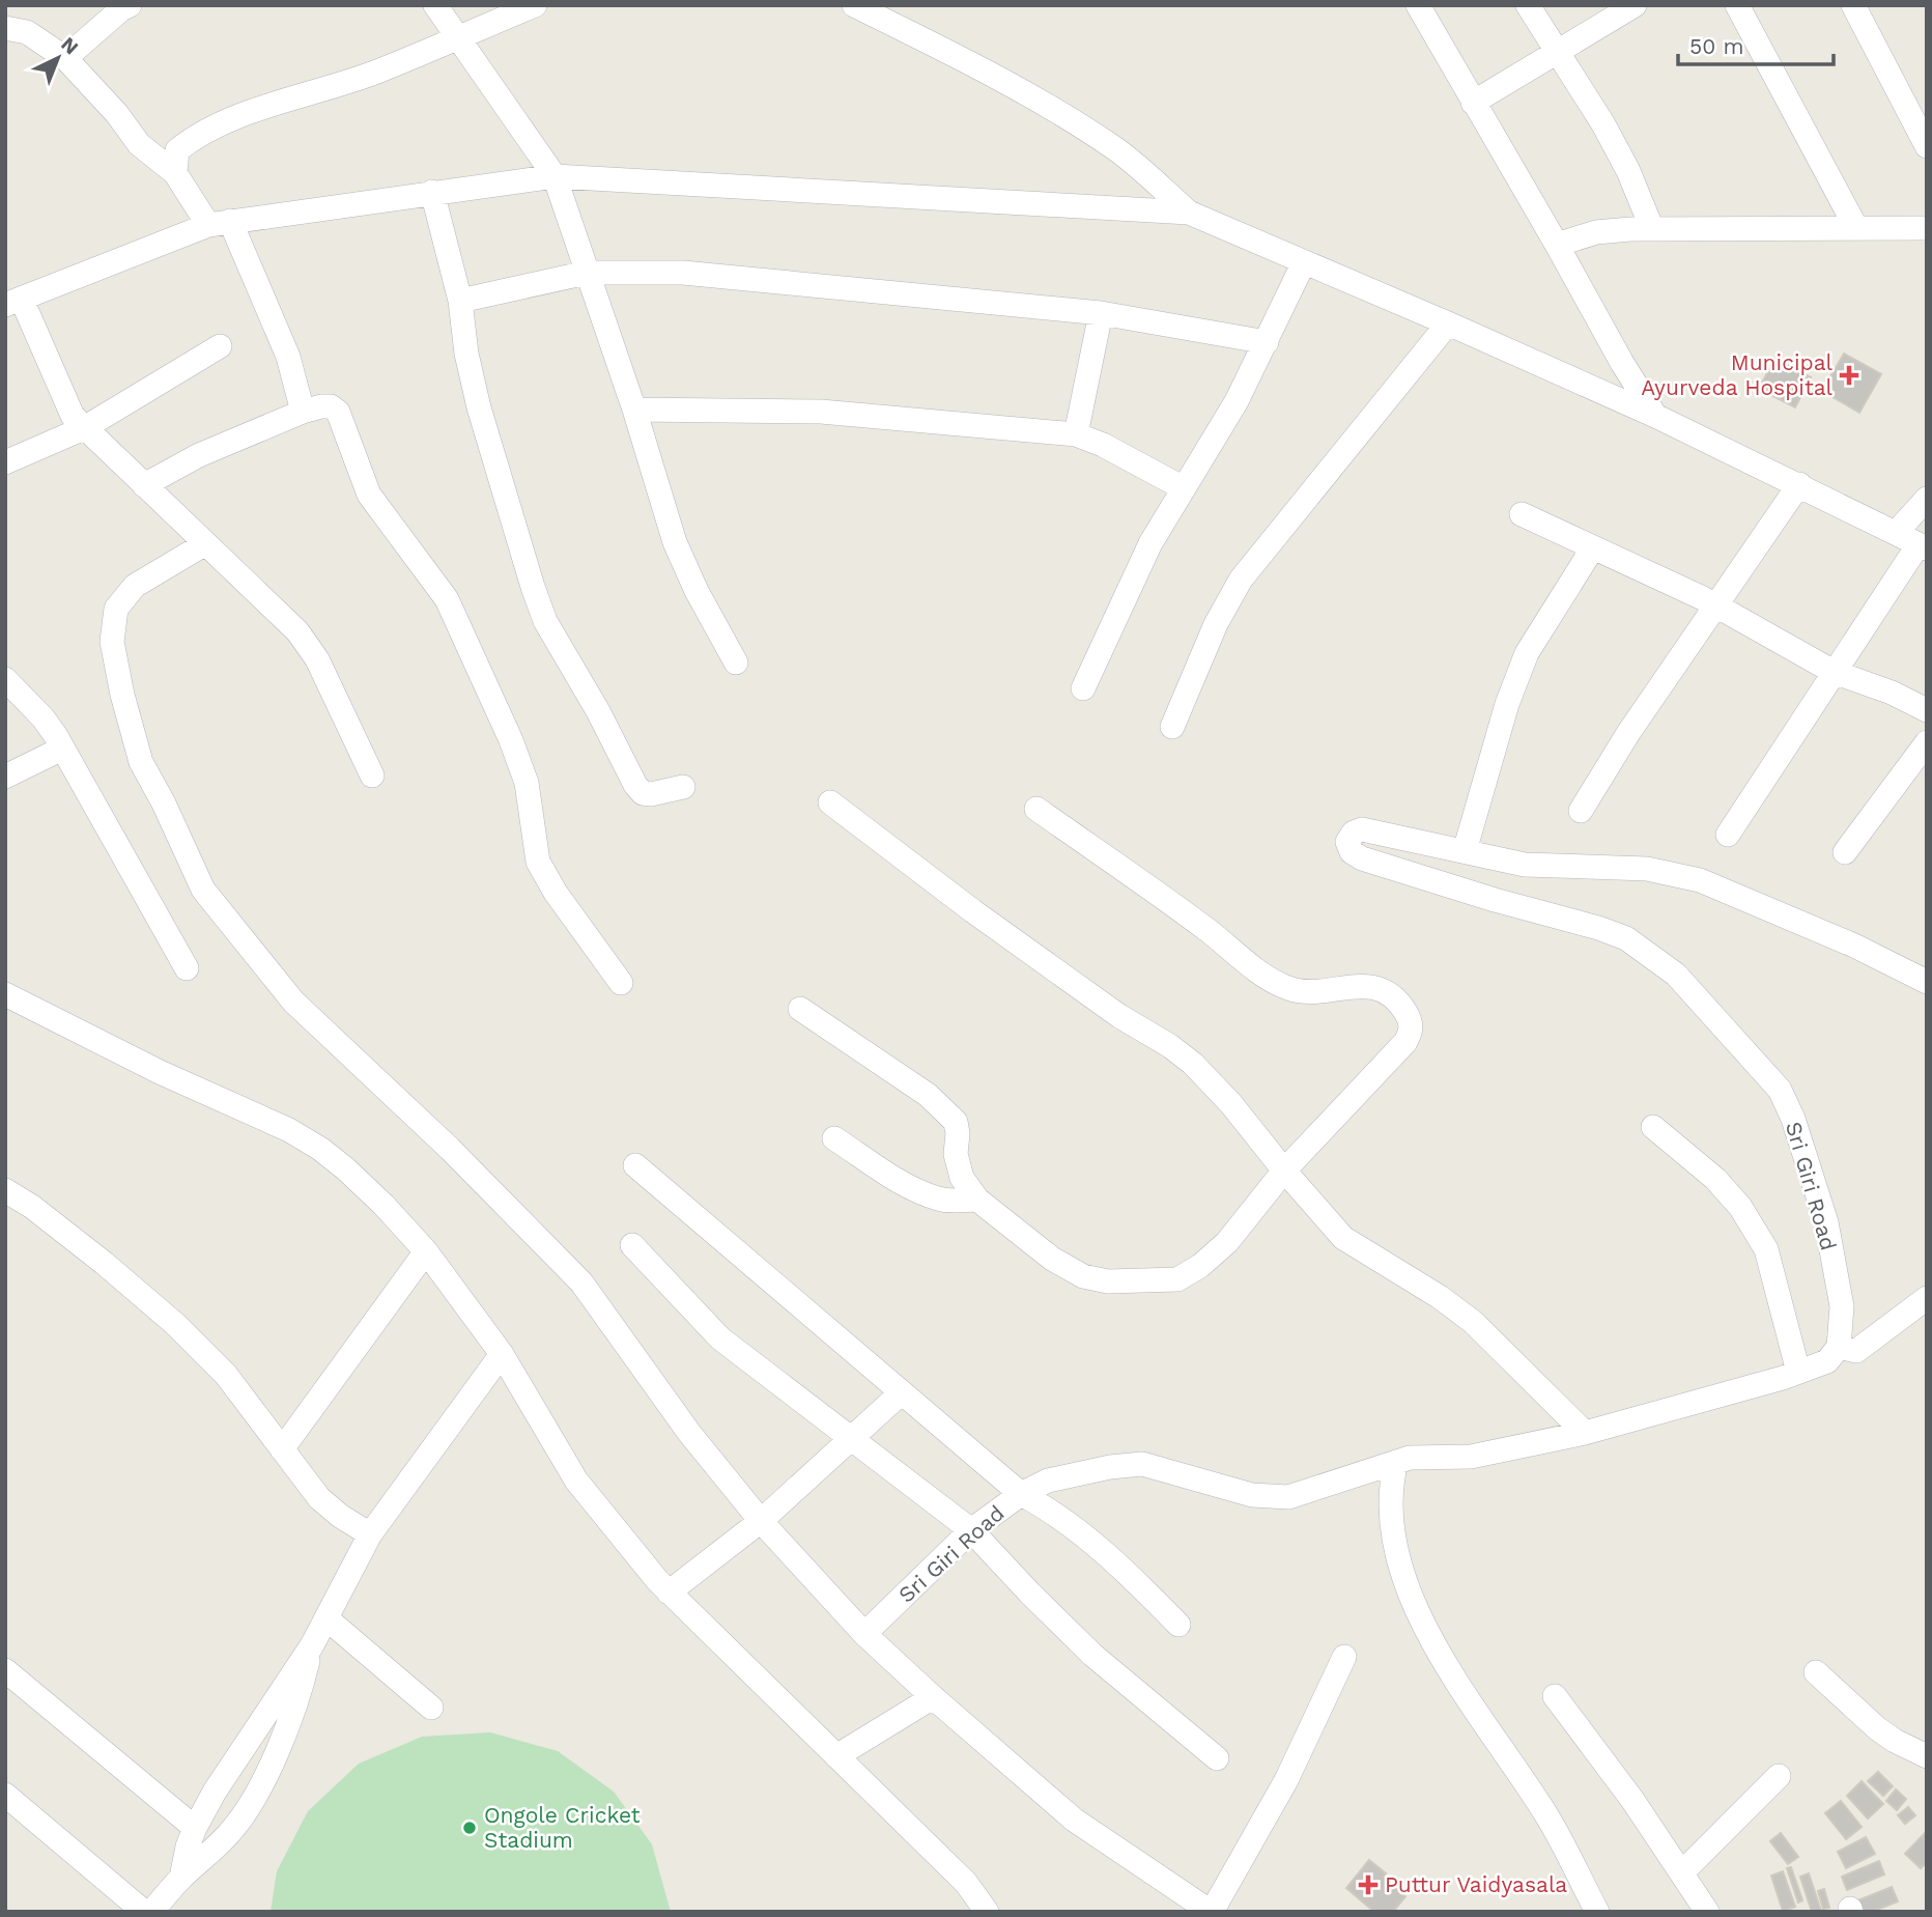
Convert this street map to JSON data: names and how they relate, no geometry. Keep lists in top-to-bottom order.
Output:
{
  "streets": {
    "street": ["Sri Giri Road"]
  },
  "places": {
    "health": ["Municipal Ayurveda Hospital", "Puttur Vaidyasala"],
    "other": ["Ongole Cricket Stadium"]
  },
  "scale_bar": "50 m",
  "north": "top right"
}
